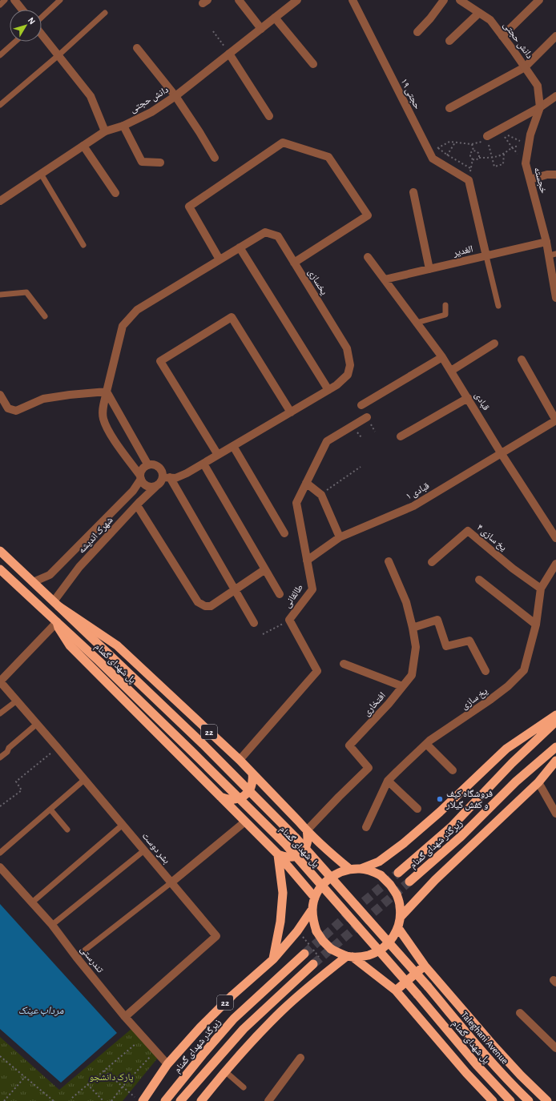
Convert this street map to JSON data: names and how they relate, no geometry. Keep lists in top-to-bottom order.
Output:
{
  "streets": {
    "highway": ["پل شهدای گمنام", "22", "زیرگذر شهدای گمنام"],
    "street": [
      "دانش حجتی",
      "حجتی ۱۹",
      "خجسته",
      "الغدیر",
      "یخسازی",
      "قبادی",
      "قبادی ۱",
      "شهرک اندیشه",
      "یخ سازی ۴",
      "طالقانی",
      "یخ سازی",
      "افتخاری",
      "بشر دوست",
      "تندرستی"
    ]
  },
  "crossings": [
    ["دانش حجتی", "خجسته"],
    ["خجسته", "الغدیر"],
    ["الغدیر", "قبادی"],
    ["یخسازی", "شهرک اندیشه"],
    ["قبادی", "قبادی ۱"],
    ["قبادی ۱", "طالقانی"],
    ["شهرک اندیشه", "پل شهدای گمنام"],
    ["شهرک اندیشه", "22"],
    ["یخ سازی ۴", "یخ سازی"],
    ["طالقانی", "22"],
    ["پل شهدای گمنام", "22"],
    ["افتخاری", "22"],
    ["22", "تندرستی"],
    ["بشر دوست", "تندرستی"]
  ],
  "water": ["مرداب عینک"],
  "parks": ["پارک دانشجو"],
  "places": ["فروشگاه کیف و کفش گیلار"],
  "north": "top right"
}
